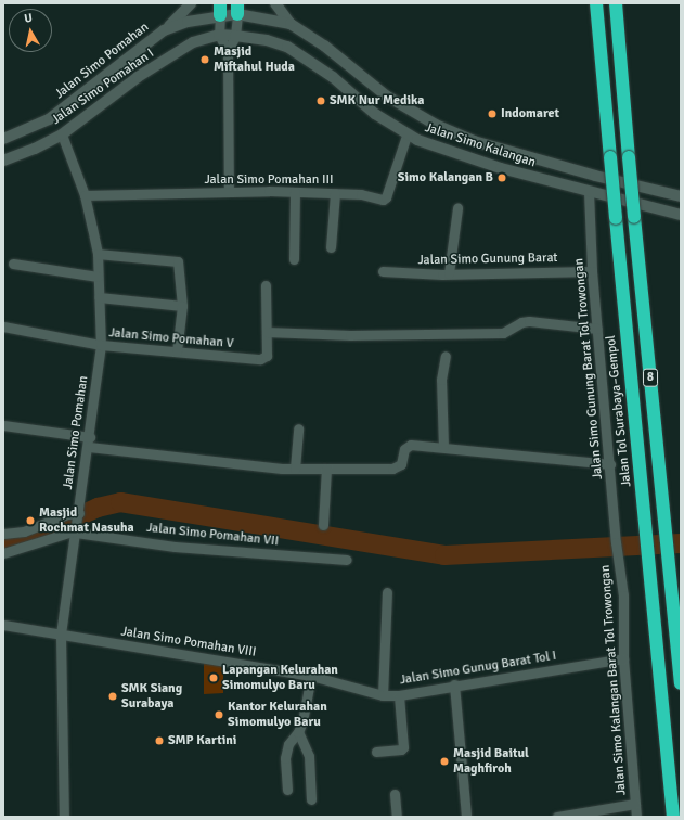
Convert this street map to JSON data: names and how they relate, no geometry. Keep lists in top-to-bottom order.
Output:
{
  "streets": {
    "highway": ["8", "Jalan Tol Surabaya–Gempol"],
    "main road": ["Jalan Simo Pomahan", "Jalan Simo Pomahan I", "Jalan Simo Kalangan"],
    "street": [
      "Jalan Simo Pomahan III",
      "Jalan Simo Gunung Barat",
      "Jalan Simo Pomahan V",
      "Jalan Simo Gunung Barat Tol Trowongan",
      "Jalan Simo Pomahan VII",
      "Jalan Simo Pomahan VIII",
      "Jalan Simo Gunug Barat Tol I",
      "Jalan Simo Kalangan Barat Tol Trowongan"
    ]
  },
  "crossings": [
    ["Jalan Simo Pomahan", "Jalan Simo Pomahan I"],
    ["Jalan Simo Pomahan", "Jalan Simo Kalangan"],
    ["Jalan Simo Pomahan", "Jalan Simo Pomahan III"],
    ["Jalan Simo Pomahan", "Jalan Simo Pomahan V"],
    ["Jalan Simo Pomahan", "Jalan Simo Pomahan VII"],
    ["Jalan Simo Pomahan", "Jalan Simo Pomahan VIII"],
    ["Jalan Simo Pomahan I", "Jalan Simo Kalangan"],
    ["Jalan Simo Kalangan", "Jalan Simo Pomahan III"],
    ["Jalan Simo Kalangan", "Jalan Simo Gunung Barat Tol Trowongan"],
    ["Jalan Simo Gunung Barat", "Jalan Simo Gunung Barat Tol Trowongan"],
    ["Jalan Simo Gunung Barat Tol Trowongan", "Jalan Simo Kalangan Barat Tol Trowongan"],
    ["Jalan Simo Pomahan VIII", "Jalan Simo Gunug Barat Tol I"],
    ["Jalan Simo Gunug Barat Tol I", "Jalan Simo Kalangan Barat Tol Trowongan"]
  ],
  "places": [
    "Masjid Miftahul Huda",
    "SMK Nur Medika",
    "Indomaret",
    "Simo Kalangan B",
    "Masjid Rochmat Nasuha",
    "Lapangan Kelurahan Simomulyo Baru",
    "SMK Siang Surabaya",
    "Kantor Kelurahan Simomulyo Baru",
    "SMP Kartini",
    "Masjid Baitul Maghfiroh"
  ],
  "north": "top"
}
